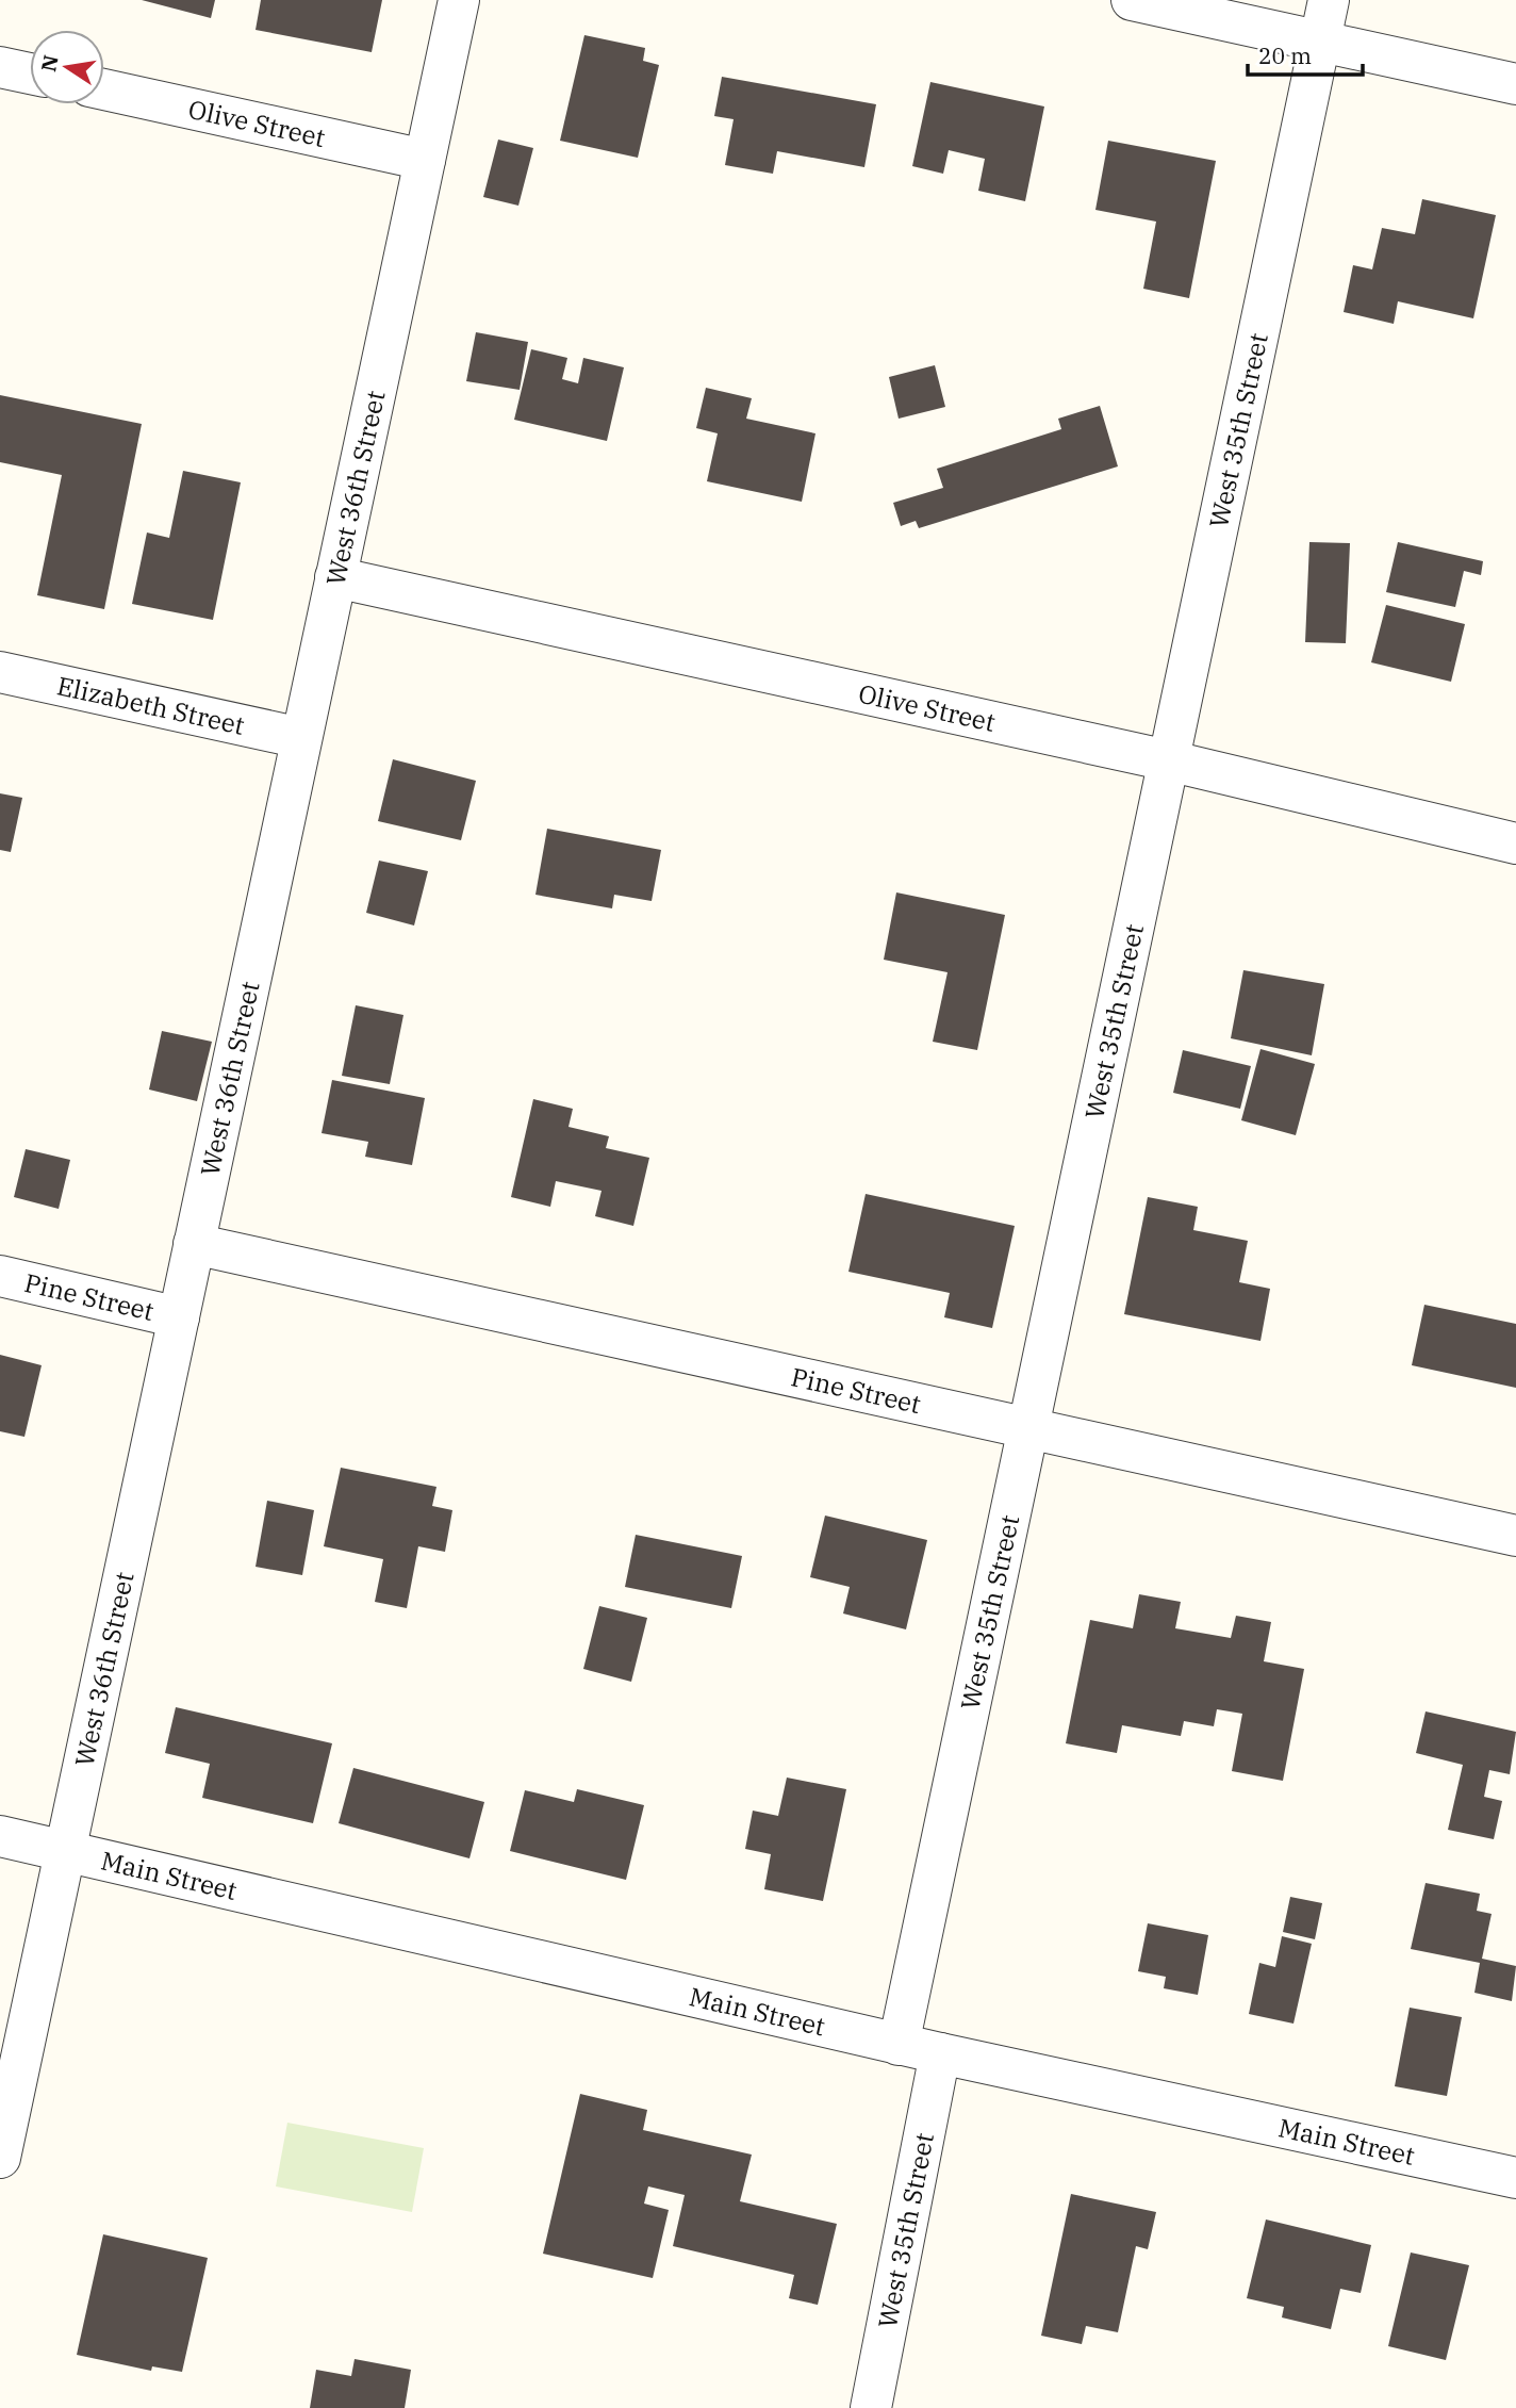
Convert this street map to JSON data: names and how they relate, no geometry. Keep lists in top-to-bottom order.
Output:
{
  "streets": {
    "street": [
      "Olive Street",
      "West 35th Street",
      "West 36th Street",
      "Elizabeth Street",
      "Pine Street",
      "Main Street"
    ]
  },
  "crossings": [
    ["Olive Street", "West 35th Street"],
    ["Olive Street", "West 36th Street"],
    ["West 35th Street", "Pine Street"],
    ["West 35th Street", "Main Street"],
    ["West 36th Street", "Elizabeth Street"],
    ["West 36th Street", "Pine Street"],
    ["West 36th Street", "Main Street"]
  ],
  "scale_bar": "20 m",
  "north": "left"
}
